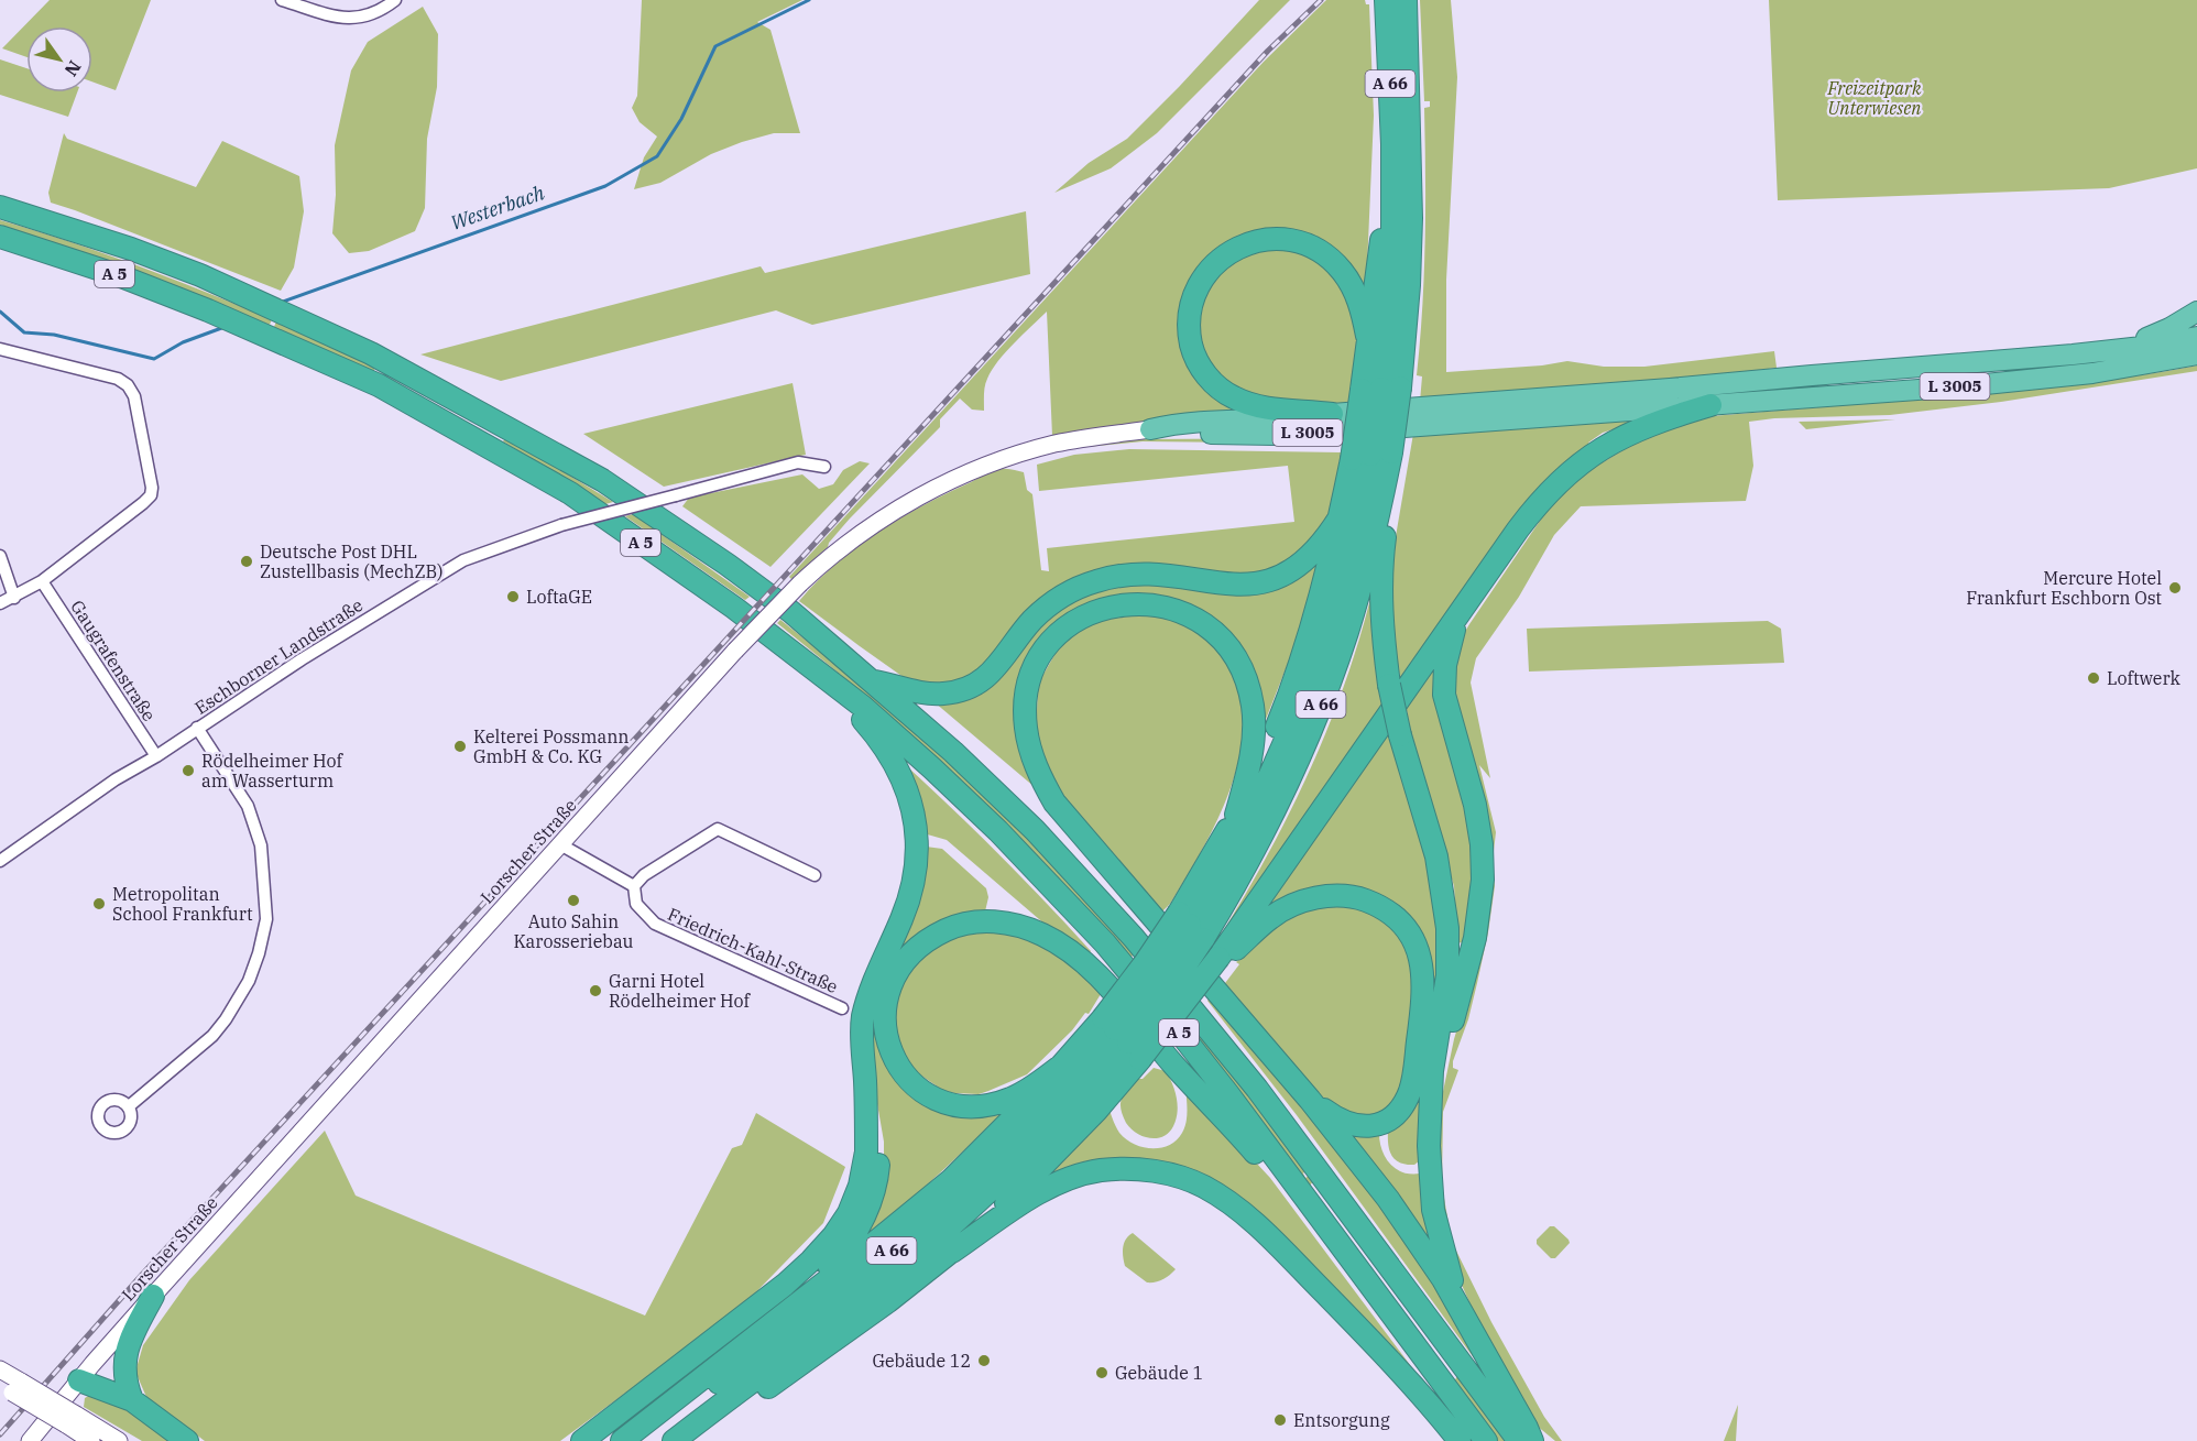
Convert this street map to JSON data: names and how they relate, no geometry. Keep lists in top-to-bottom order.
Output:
{
  "streets": {
    "highway": ["A 66", "A 5", "L 3005"],
    "main road": ["Lorscher Straße"],
    "street": ["Eschborner Landstraße", "Gaugrafenstraße", "Friedrich-Kahl-Straße"]
  },
  "crossings": [
    ["L 3005", "Lorscher Straße"],
    ["Eschborner Landstraße", "Gaugrafenstraße"]
  ],
  "water": ["Westerbach"],
  "parks": ["Freizeitpark Unterwiesen"],
  "places": [
    "Deutsche Post DHL Zustellbasis (MechZB)",
    "Mercure Hotel Frankfurt Eschborn Ost",
    "LoftaGE",
    "Loftwerk",
    "Kelterei Possmann GmbH & Co. KG",
    "Rödelheimer Hof am Wasserturm",
    "Auto Sahin Karosseriebau",
    "Metropolitan School Frankfurt",
    "Garni Hotel Rödelheimer Hof",
    "Gebäude 12",
    "Gebäude 1",
    "Entsorgung"
  ],
  "north": "bottom right"
}
